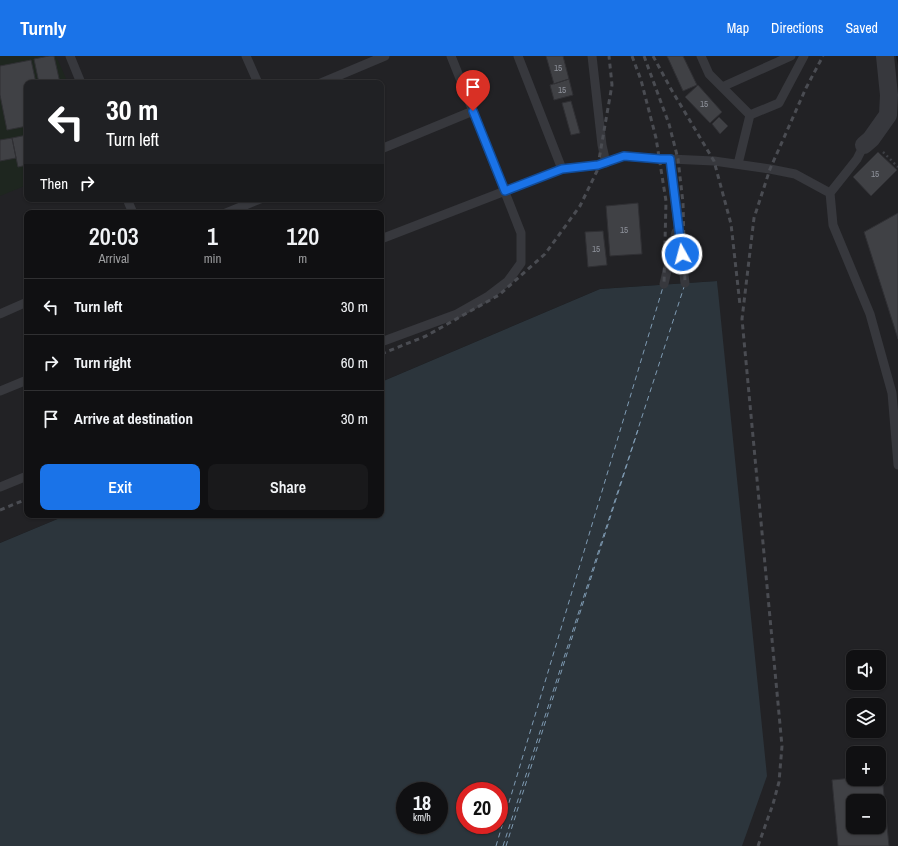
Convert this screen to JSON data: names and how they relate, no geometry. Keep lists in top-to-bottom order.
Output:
{
  "house_numbers": [
    "15",
    "15",
    "15",
    "15",
    "15",
    "15"
  ],
  "page": {
    "header": "Turnly",
    "nav": ["Map", "Directions", "Saved"],
    "turn": ["30 m", "Turn left"],
    "then": "Then",
    "eta": [
      "20:03",
      "Arrival",
      "1",
      "min",
      "120",
      "m"
    ],
    "list": [
      {
        "name": "Turn left",
        "value": "30 m"
      },
      {
        "name": "Turn right",
        "value": "60 m"
      },
      {
        "name": "Arrive at destination",
        "value": "30 m"
      }
    ],
    "buttons": ["Exit", "Share"],
    "map_buttons": ["+", "−"],
    "speed": "18 km/h",
    "limit": "20"
  }
}
